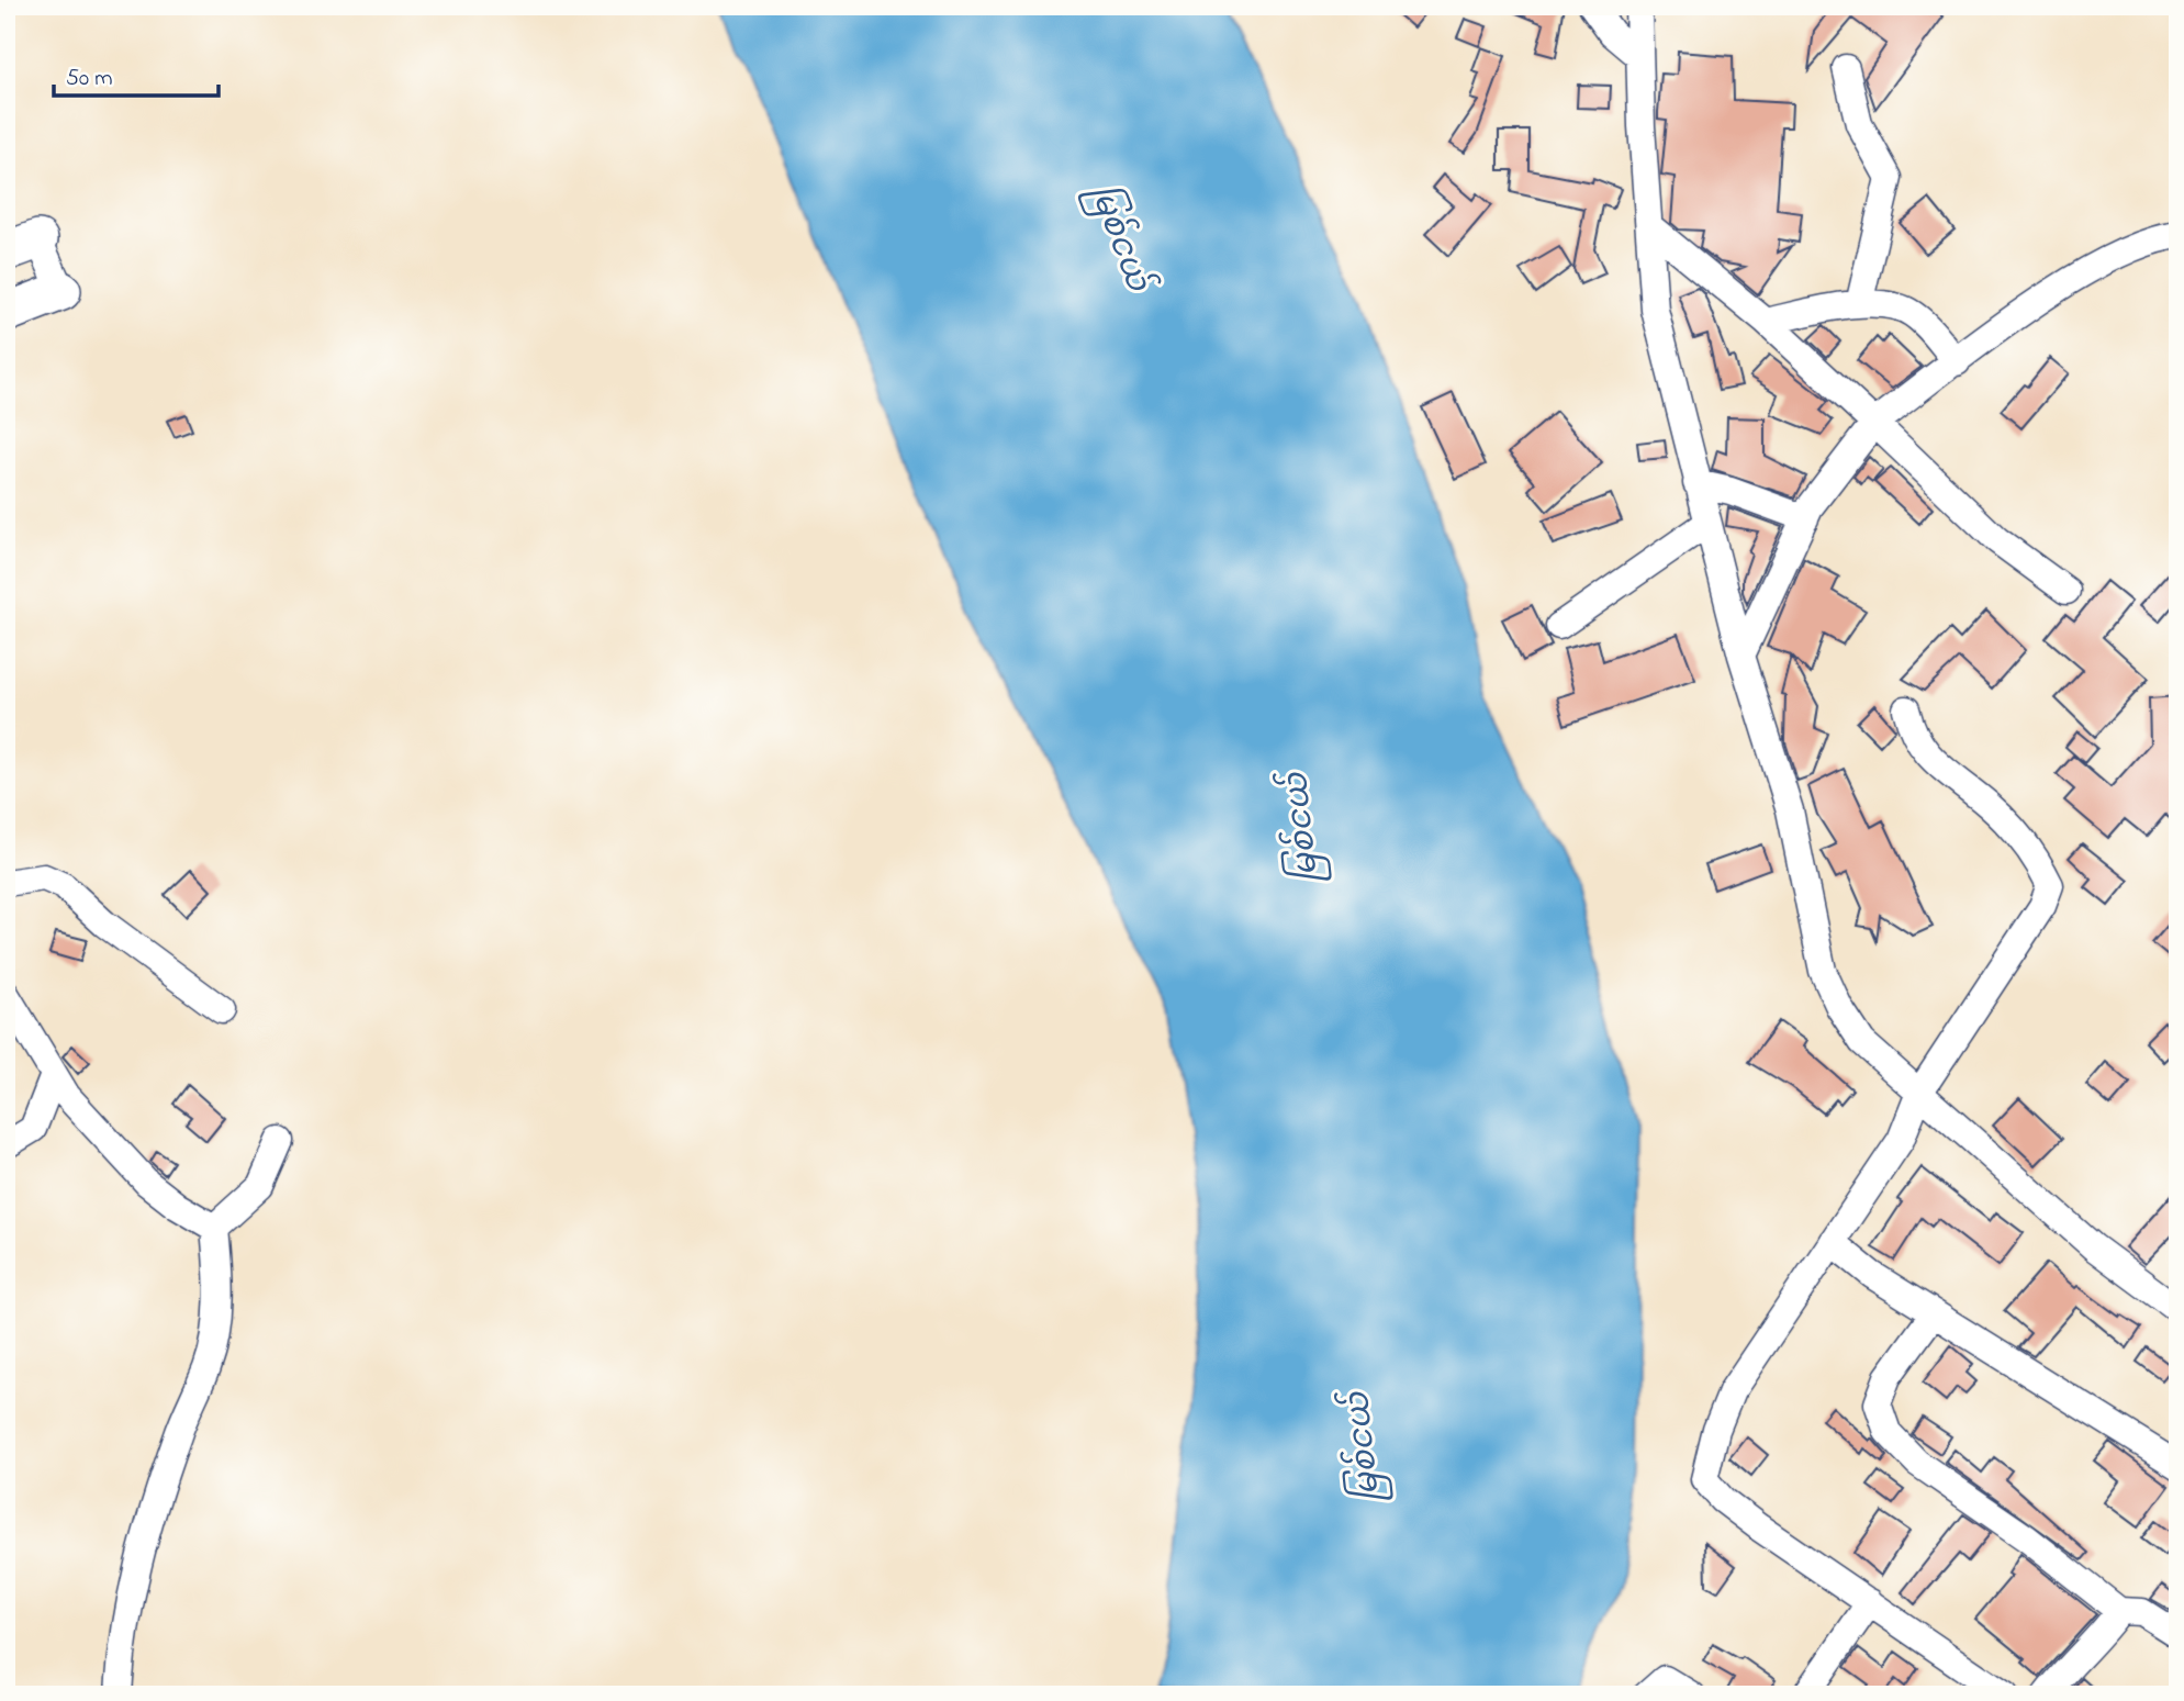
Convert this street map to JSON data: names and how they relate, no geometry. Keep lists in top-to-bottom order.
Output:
{
  "water": ["မြစ်ငယ်"],
  "scale_bar": "50 m"
}
